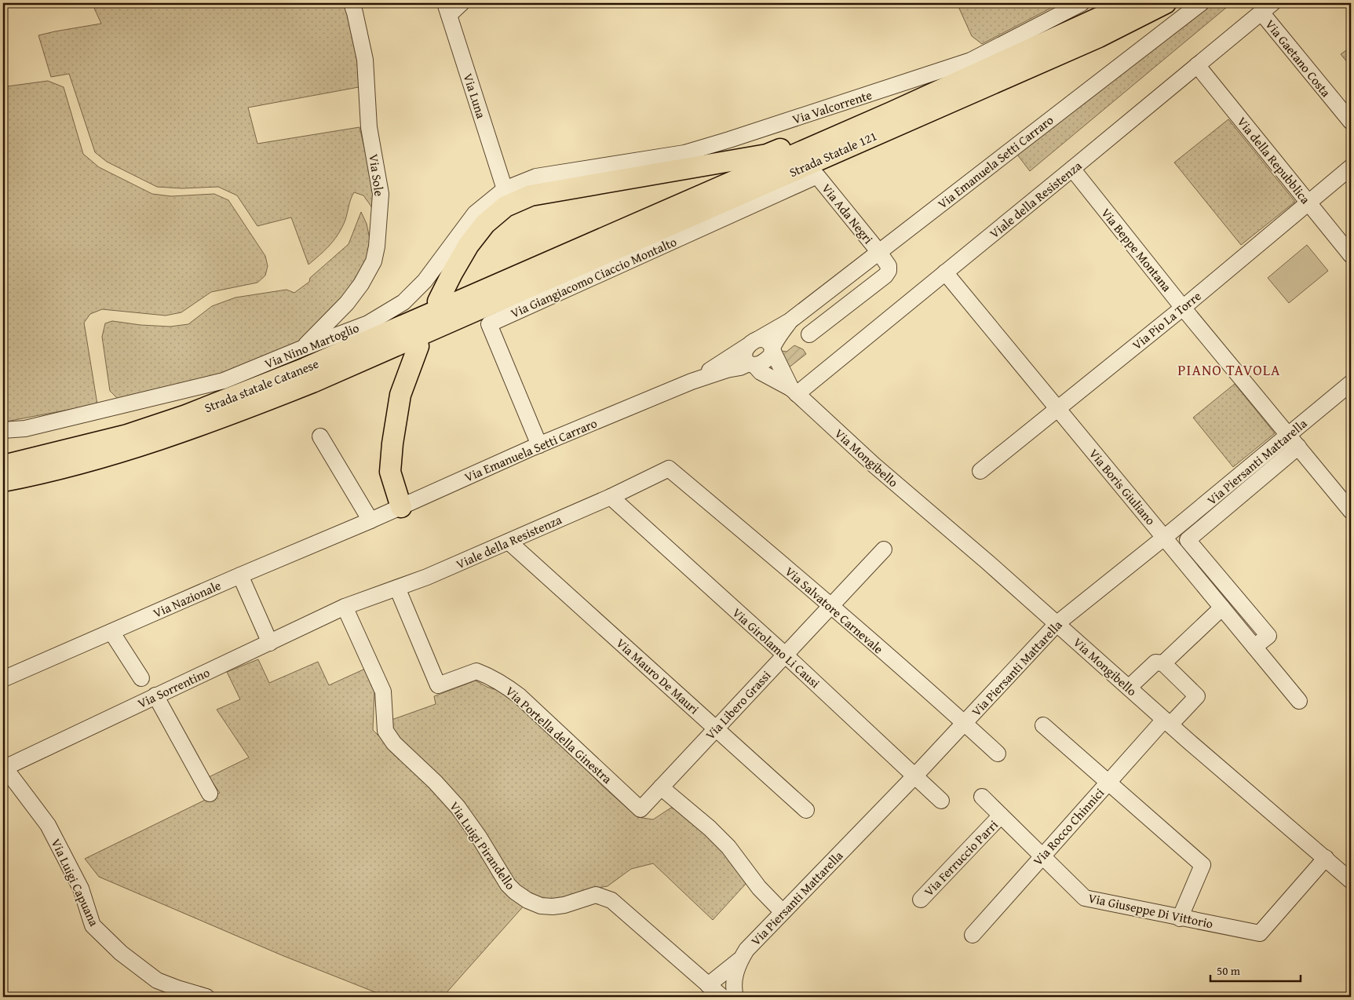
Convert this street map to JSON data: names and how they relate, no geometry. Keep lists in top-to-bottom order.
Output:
{
  "streets": {
    "main road": ["Strada Statale 121", "Strada statale Catanese"],
    "street": [
      "Via Gaetano Costa",
      "Via Luna",
      "Via Valcorrente",
      "Via della Repubblica",
      "Via Emanuela Setti Carraro",
      "Via Sole",
      "Viale della Resistenza",
      "Via Ada Negri",
      "Via Beppe Montana",
      "Via Giangiacomo Ciaccio Montalto",
      "Via Pio La Torre",
      "Via Nino Martoglio",
      "Via Mongibello",
      "Via Piersanti Mattarella",
      "Via Boris Giuliano",
      "Via Nazionale",
      "Via Salvatore Carnevale",
      "Via Girolamo Li Causi",
      "Via Mauro De Mauri",
      "Via Sorrentino",
      "Via Libero Grassi",
      "Via Portella della Ginestra",
      "Via Rocco Chinnici",
      "Via Luigi Pirandello",
      "Via Ferruccio Parri",
      "Via Luigi Capuana",
      "Via Giuseppe Di Vittorio"
    ]
  },
  "crossings": [
    ["Via Gaetano Costa", "Viale della Resistenza"],
    ["Via Luna", "Via Nino Martoglio"],
    ["Via Valcorrente", "Via Nino Martoglio"],
    ["Strada Statale 121", "Strada statale Catanese"],
    ["Via della Repubblica", "Viale della Resistenza"],
    ["Via della Repubblica", "Via Pio La Torre"],
    ["Via Emanuela Setti Carraro", "Via Ada Negri"],
    ["Via Emanuela Setti Carraro", "Via Giangiacomo Ciaccio Montalto"],
    ["Via Emanuela Setti Carraro", "Via Nazionale"],
    ["Via Sole", "Via Nino Martoglio"],
    ["Viale della Resistenza", "Via Beppe Montana"],
    ["Viale della Resistenza", "Via Mongibello"],
    ["Viale della Resistenza", "Via Boris Giuliano"],
    ["Viale della Resistenza", "Via Salvatore Carnevale"],
    ["Viale della Resistenza", "Via Girolamo Li Causi"],
    ["Viale della Resistenza", "Via Mauro De Mauri"],
    ["Viale della Resistenza", "Via Sorrentino"],
    ["Viale della Resistenza", "Via Portella della Ginestra"],
    ["Viale della Resistenza", "Via Luigi Pirandello"],
    ["Via Ada Negri", "Via Giangiacomo Ciaccio Montalto"],
    ["Via Beppe Montana", "Via Pio La Torre"],
    ["Via Beppe Montana", "Via Piersanti Mattarella"],
    ["Via Pio La Torre", "Via Boris Giuliano"],
    ["Via Mongibello", "Via Piersanti Mattarella"],
    ["Via Mongibello", "Via Rocco Chinnici"],
    ["Via Mongibello", "Via Giuseppe Di Vittorio"],
    ["Via Piersanti Mattarella", "Via Boris Giuliano"],
    ["Via Piersanti Mattarella", "Via Salvatore Carnevale"],
    ["Via Piersanti Mattarella", "Via Girolamo Li Causi"],
    ["Via Salvatore Carnevale", "Via Libero Grassi"],
    ["Via Girolamo Li Causi", "Via Libero Grassi"],
    ["Via Mauro De Mauri", "Via Libero Grassi"],
    ["Via Sorrentino", "Via Luigi Pirandello"],
    ["Via Sorrentino", "Via Luigi Capuana"],
    ["Via Libero Grassi", "Via Portella della Ginestra"],
    ["Via Rocco Chinnici", "Via Giuseppe Di Vittorio"],
    ["Via Ferruccio Parri", "Via Giuseppe Di Vittorio"]
  ],
  "districts": ["PIANO TAVOLA"],
  "scale_bar": "50 m"
}
